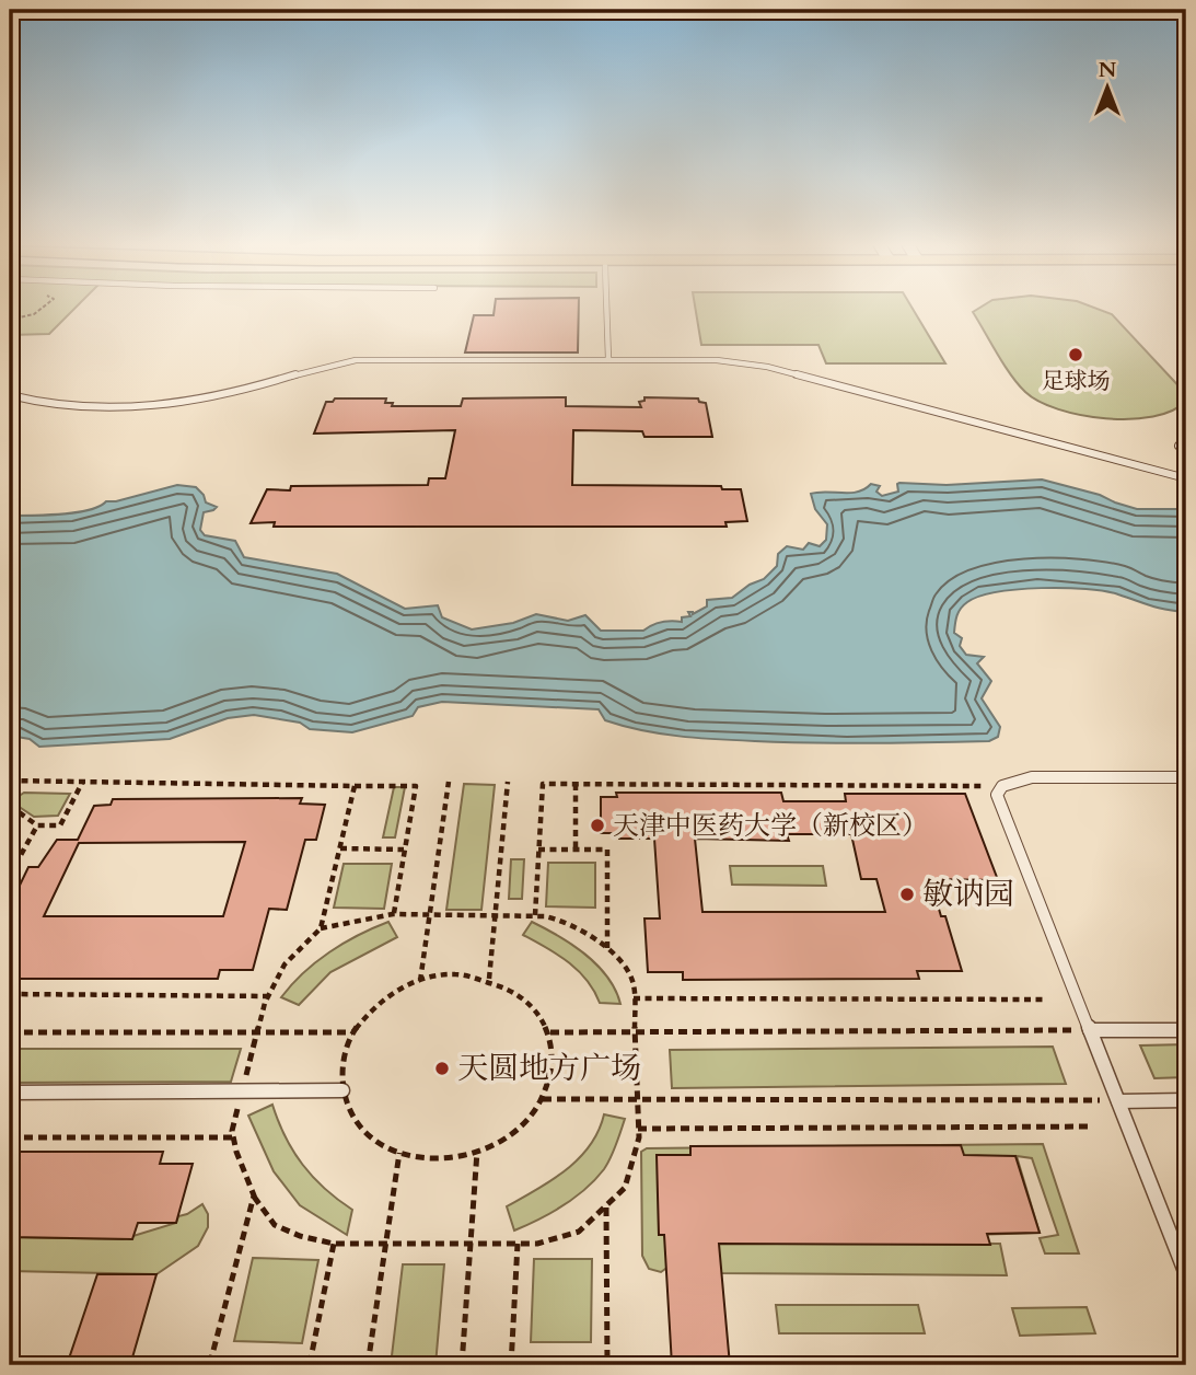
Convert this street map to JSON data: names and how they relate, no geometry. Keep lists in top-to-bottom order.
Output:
{
  "places": [
    "足球场",
    "天津中医药大学（新校区）",
    "敏讷园",
    "天圆地方广场"
  ],
  "north": "top"
}
